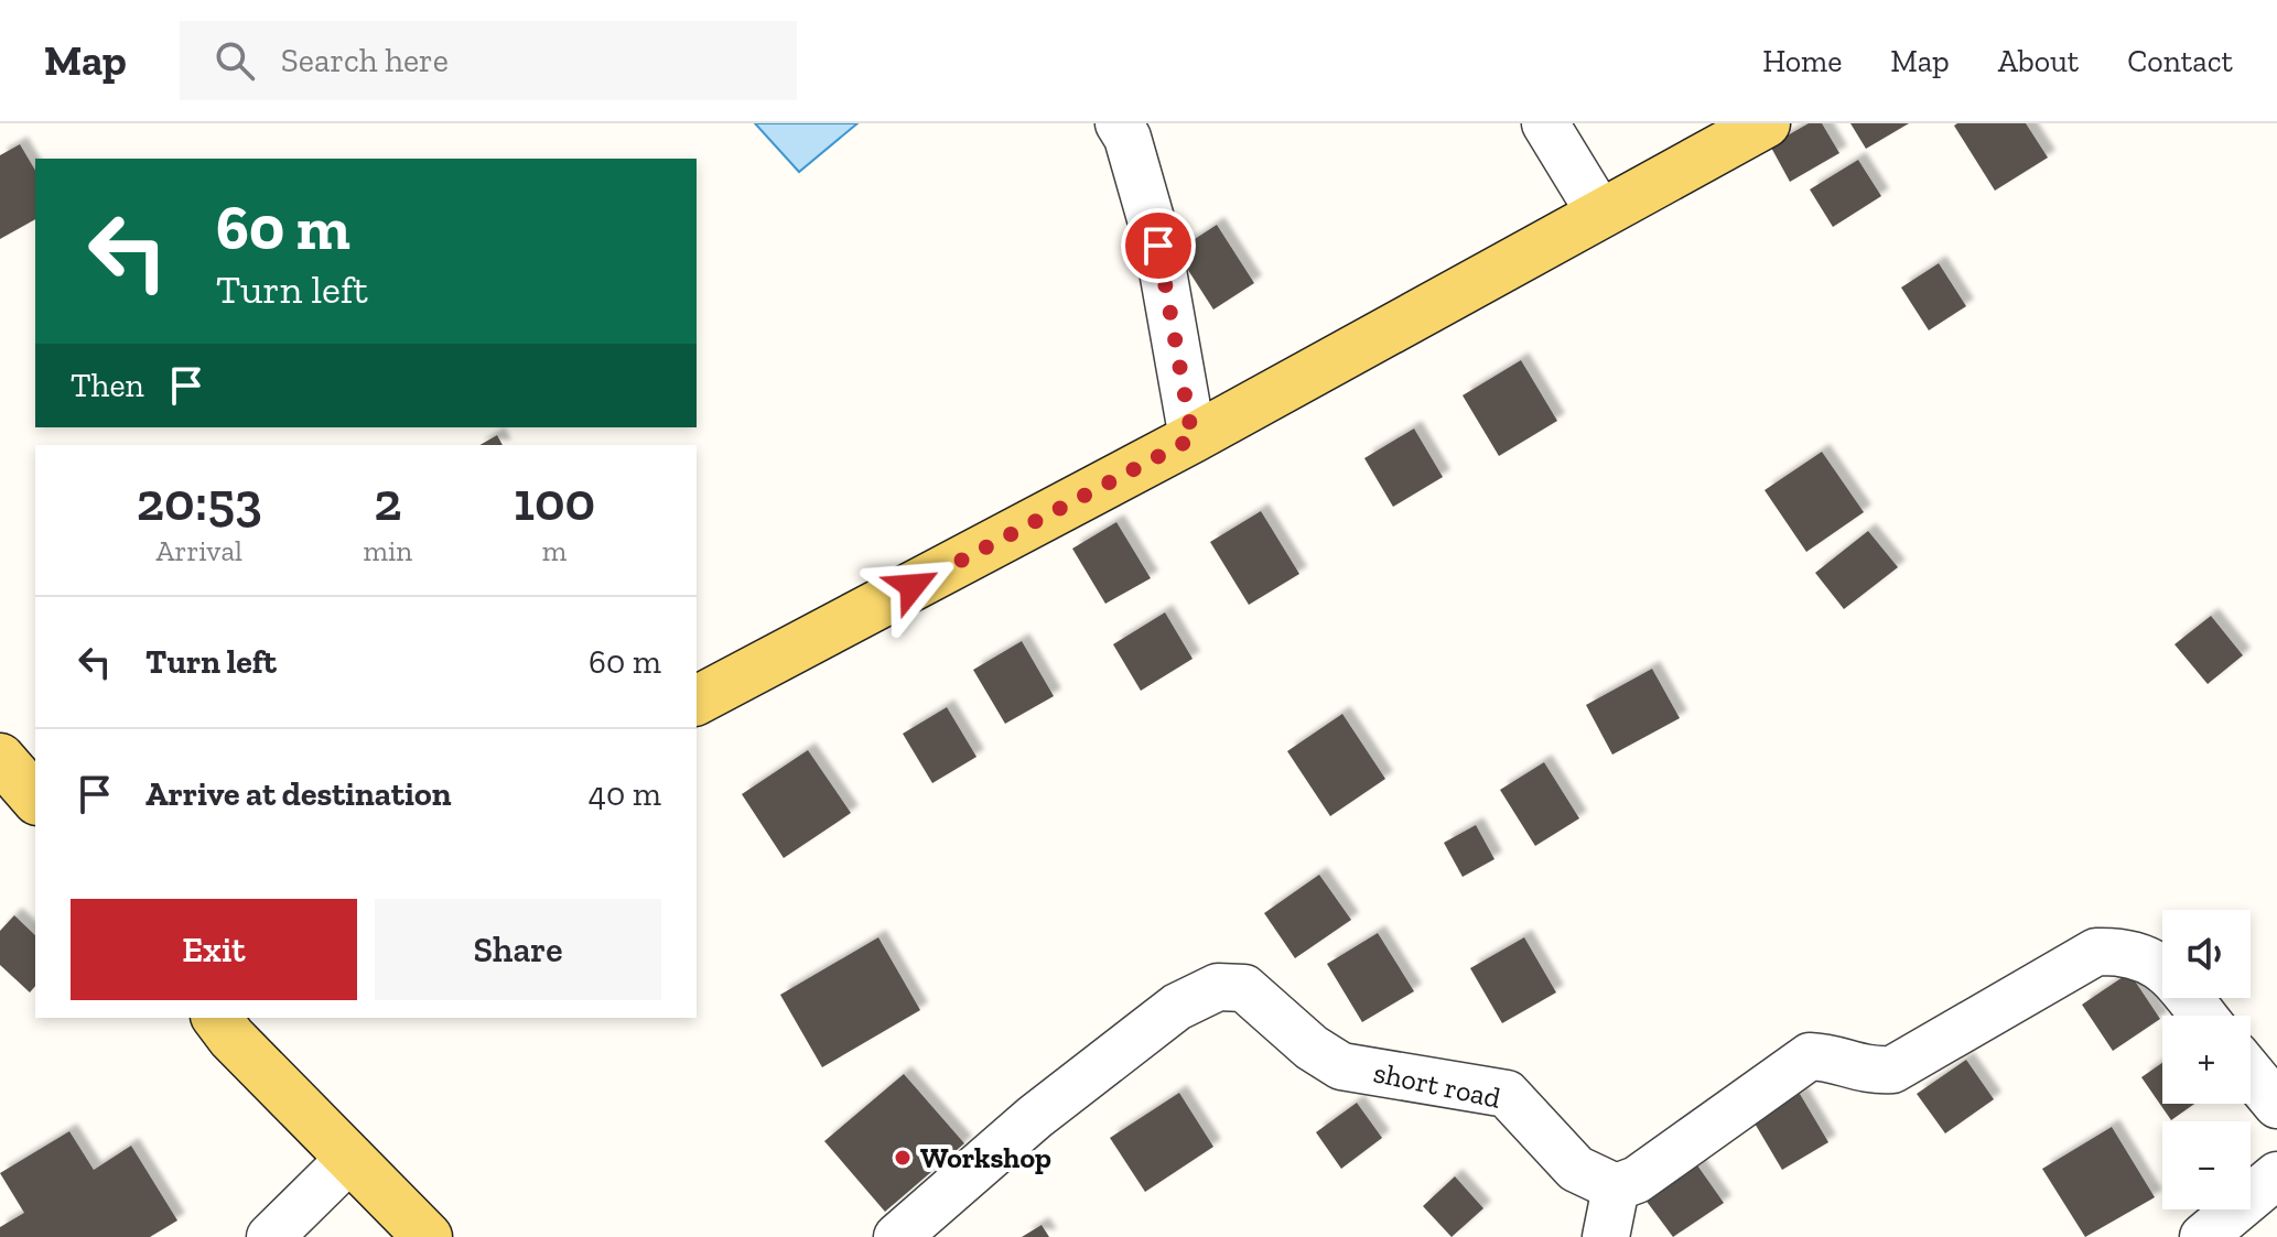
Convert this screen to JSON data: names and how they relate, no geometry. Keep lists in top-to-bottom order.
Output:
{
  "streets": {
    "street": ["short road"]
  },
  "places": ["Workshop"],
  "page": {
    "header": "Map",
    "search": "Search here",
    "nav": [
      "Home",
      "Map",
      "About",
      "Contact"
    ],
    "turn": ["60 m", "Turn left"],
    "then": "Then",
    "eta": [
      "20:53",
      "Arrival",
      "2",
      "min",
      "100",
      "m"
    ],
    "list": [
      {
        "name": "Turn left",
        "value": "60 m"
      },
      {
        "name": "Arrive at destination",
        "value": "40 m"
      }
    ],
    "buttons": ["Exit", "Share"],
    "map_buttons": ["+", "−"]
  }
}
